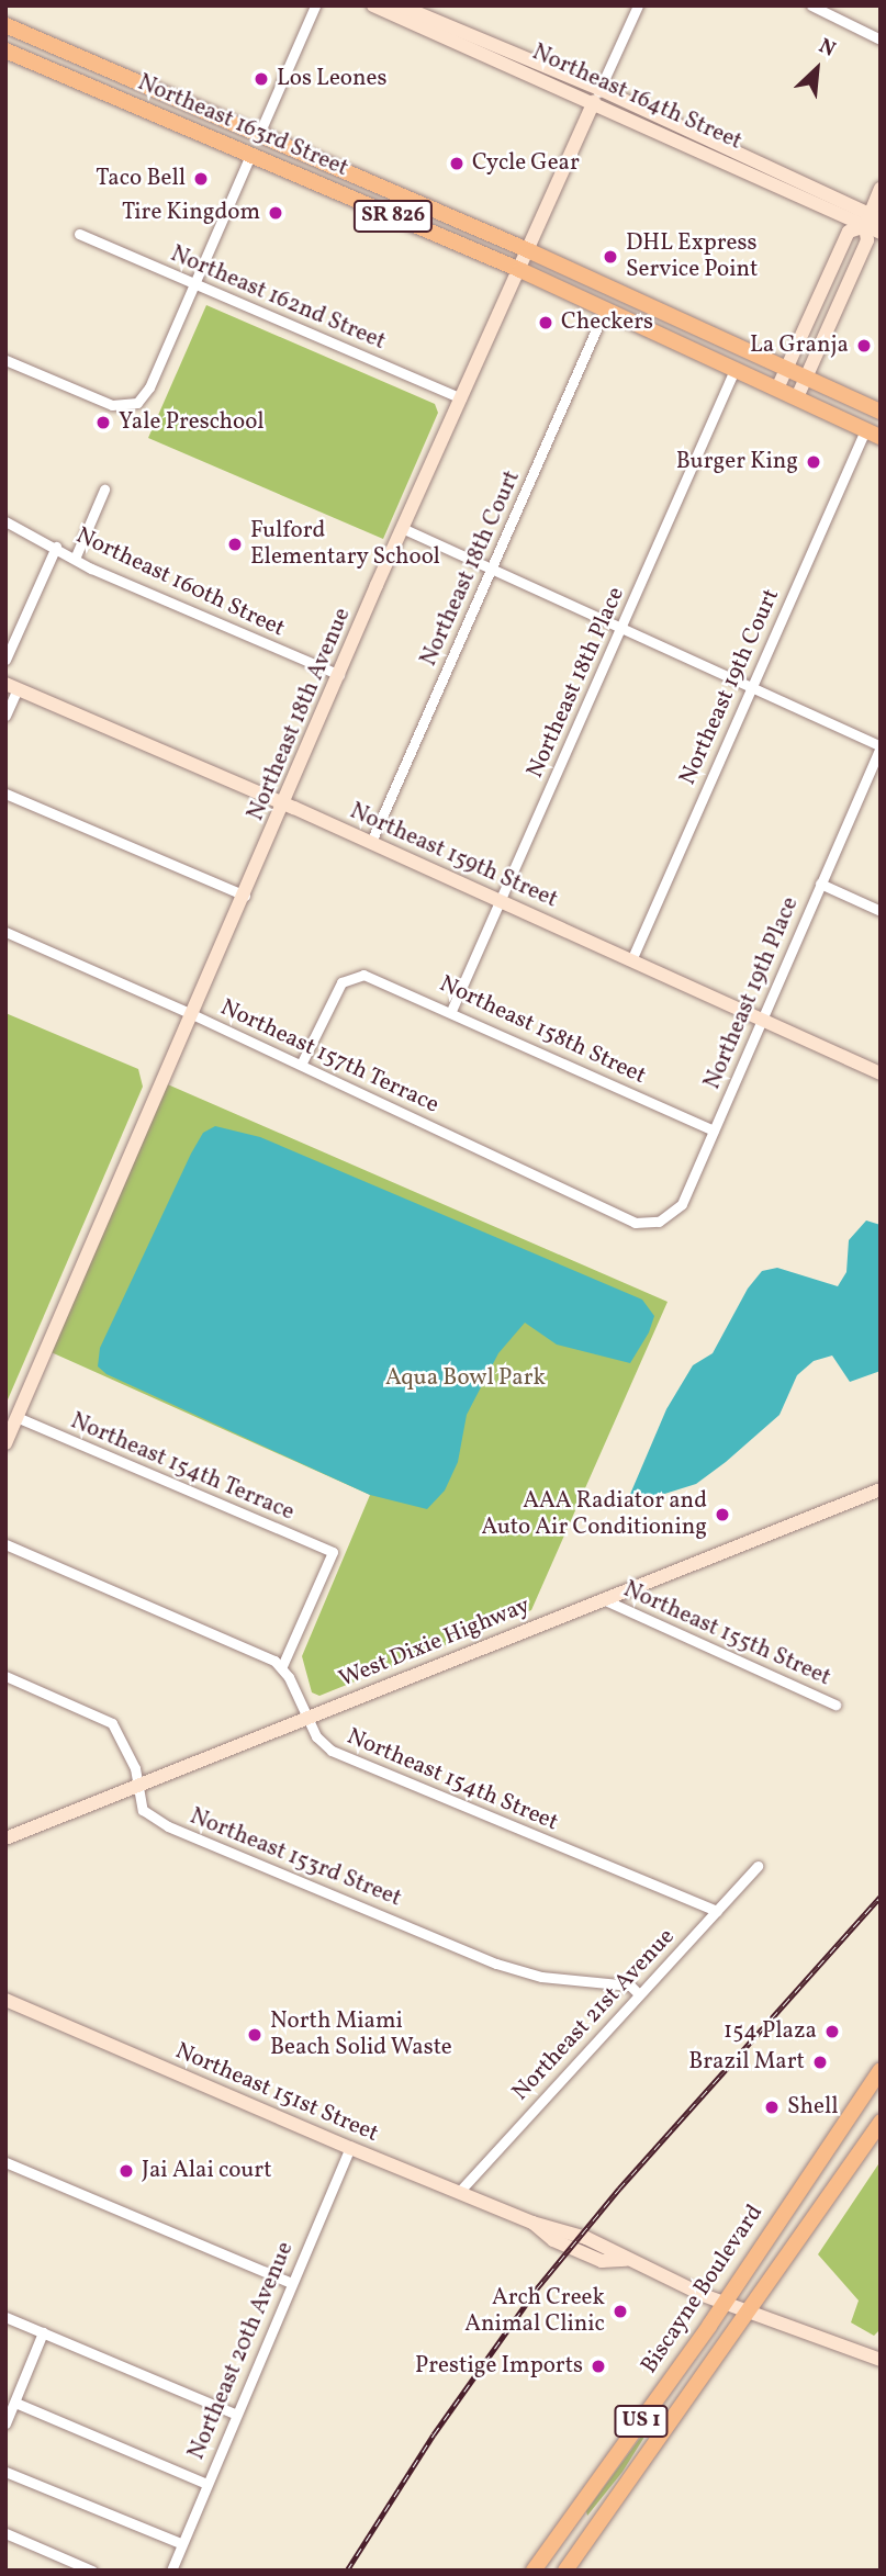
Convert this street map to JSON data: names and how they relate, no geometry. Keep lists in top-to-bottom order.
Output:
{
  "streets": {
    "main road": [
      "Northeast 163rd Street",
      "SR 826",
      "Biscayne Boulevard",
      "US 1"
    ],
    "street": [
      "Northeast 164th Street",
      "Northeast 162nd Street",
      "Northeast 18th Court",
      "Northeast 160th Street",
      "Northeast 18th Place",
      "Northeast 19th Court",
      "Northeast 18th Avenue",
      "Northeast 159th Street",
      "Northeast 19th Place",
      "Northeast 158th Street",
      "Northeast 157th Terrace",
      "Northeast 154th Terrace",
      "Northeast 155th Street",
      "West Dixie Highway",
      "Northeast 154th Street",
      "Northeast 153rd Street",
      "Northeast 21st Avenue",
      "Northeast 151st Street",
      "Northeast 20th Avenue"
    ]
  },
  "crossings": [
    ["Northeast 164th Street", "Northeast 18th Avenue"],
    ["Northeast 163rd Street", "Northeast 18th Court"],
    ["Northeast 163rd Street", "Northeast 18th Place"],
    ["Northeast 163rd Street", "Northeast 19th Court"],
    ["Northeast 163rd Street", "Northeast 18th Avenue"],
    ["Northeast 162nd Street", "Northeast 18th Avenue"],
    ["Northeast 18th Court", "Northeast 159th Street"],
    ["Northeast 160th Street", "Northeast 18th Avenue"],
    ["Northeast 18th Place", "Northeast 159th Street"],
    ["Northeast 18th Place", "Northeast 158th Street"],
    ["Northeast 19th Court", "Northeast 159th Street"],
    ["Northeast 18th Avenue", "Northeast 159th Street"],
    ["Northeast 18th Avenue", "Northeast 157th Terrace"],
    ["Northeast 18th Avenue", "Northeast 154th Terrace"],
    ["Northeast 159th Street", "Northeast 19th Place"],
    ["Northeast 19th Place", "Northeast 158th Street"],
    ["Northeast 19th Place", "Northeast 157th Terrace"],
    ["Northeast 158th Street", "Northeast 157th Terrace"],
    ["Northeast 154th Terrace", "Northeast 154th Street"],
    ["Northeast 155th Street", "West Dixie Highway"],
    ["West Dixie Highway", "Northeast 154th Street"],
    ["West Dixie Highway", "Northeast 153rd Street"],
    ["Northeast 154th Street", "Northeast 21st Avenue"],
    ["Northeast 153rd Street", "Northeast 21st Avenue"],
    ["Northeast 21st Avenue", "Northeast 151st Street"],
    ["Northeast 151st Street", "Biscayne Boulevard"],
    ["Northeast 151st Street", "Northeast 20th Avenue"]
  ],
  "parks": ["Aqua Bowl Park"],
  "places": [
    "Los Leones",
    "Cycle Gear",
    "Taco Bell",
    "Tire Kingdom",
    "DHL Express Service Point",
    "Checkers",
    "La Granja",
    "Yale Preschool",
    "Burger King",
    "Fulford Elementary School",
    "AAA Radiator and Auto Air Conditioning",
    "154 Plaza",
    "North Miami Beach Solid Waste",
    "Brazil Mart",
    "Shell",
    "Jai Alai court",
    "Arch Creek Animal Clinic",
    "Prestige Imports"
  ],
  "north": "top right"
}
